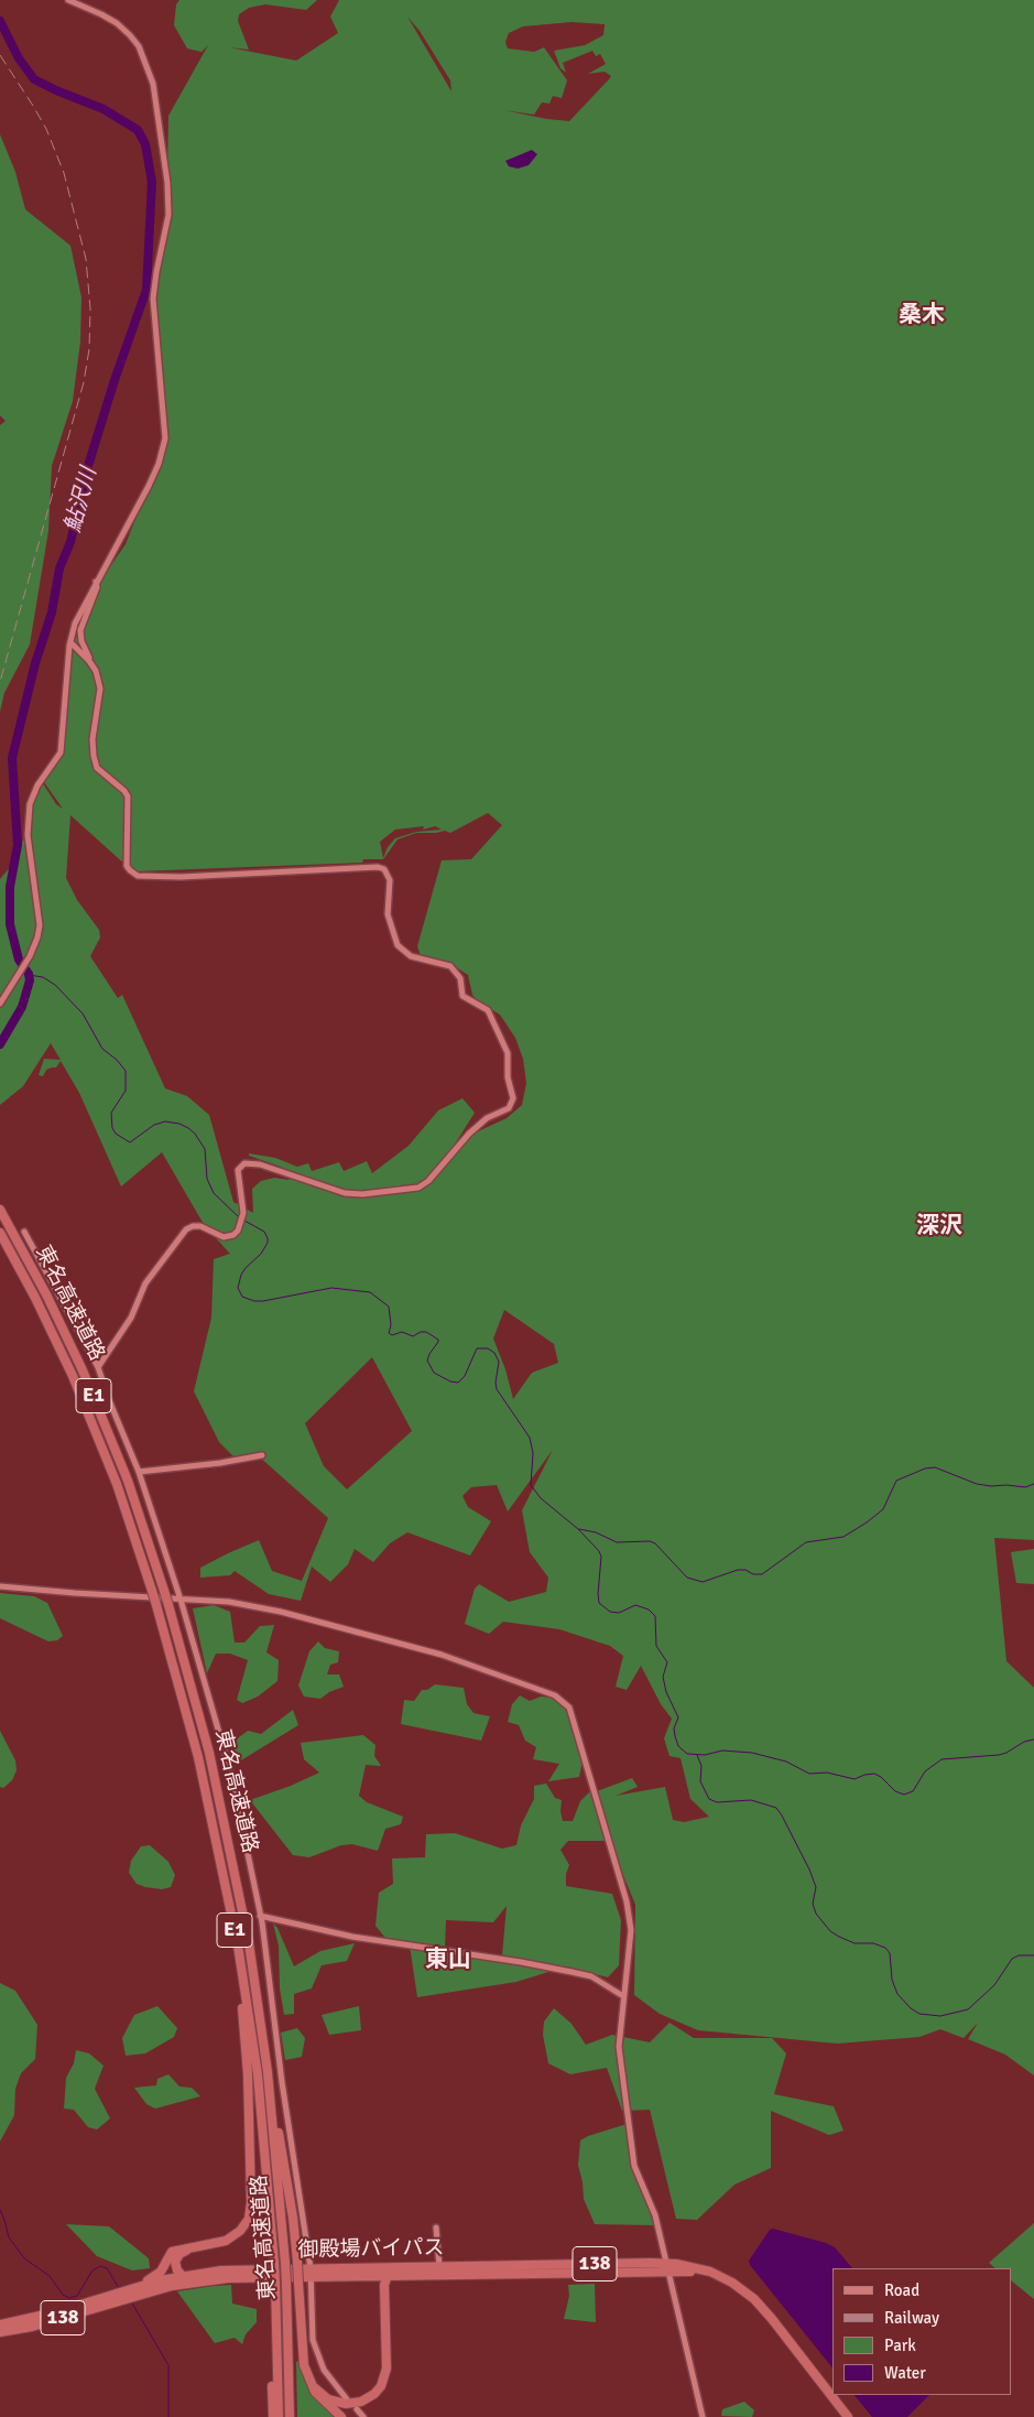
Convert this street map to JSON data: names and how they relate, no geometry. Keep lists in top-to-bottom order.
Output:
{
  "streets": {
    "highway": [
      "東名高速道路",
      "E1",
      "御殿場バイパス",
      "138"
    ]
  },
  "districts": ["桑木", "深沢", "東山"],
  "water": ["鮎沢川"],
  "legend": [
    "Road",
    "Railway",
    "Park",
    "Water"
  ]
}
